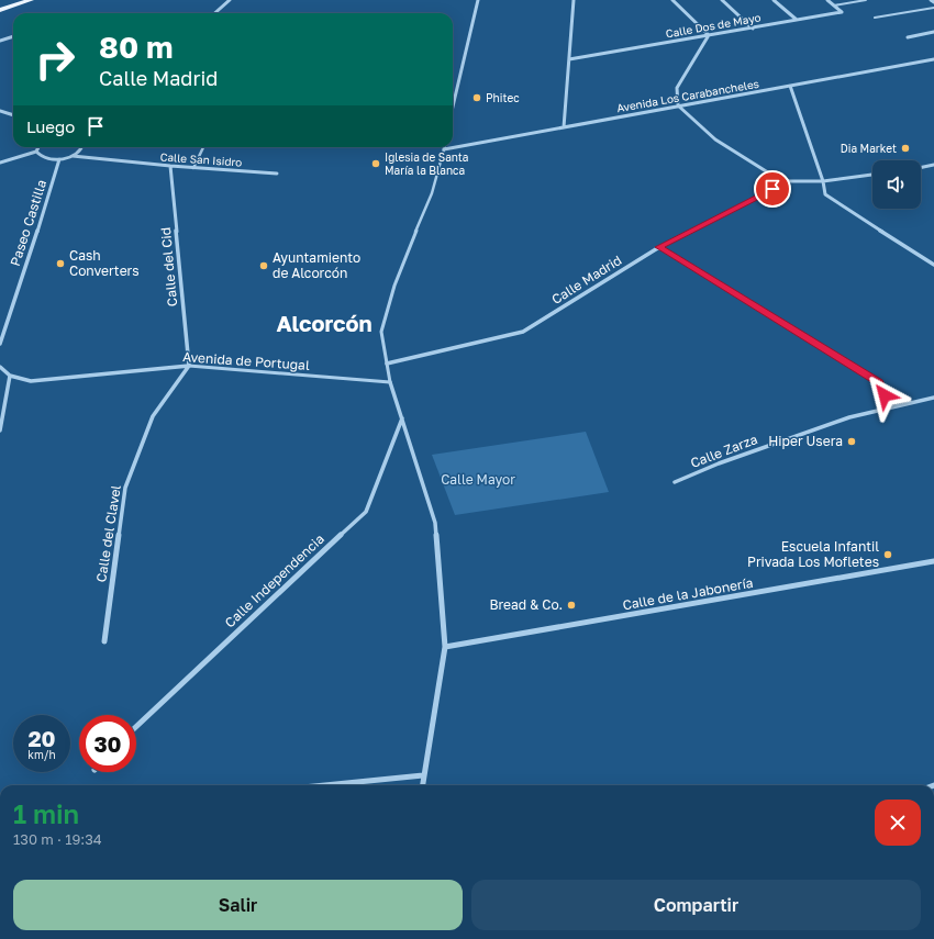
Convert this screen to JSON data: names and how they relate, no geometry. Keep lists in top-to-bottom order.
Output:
{
  "streets": {
    "street": [
      "Calle Dos de Mayo",
      "Avenida Los Carabancheles",
      "Calle San Isidro",
      "Paseo Castilla",
      "Calle del Cid",
      "Calle Madrid",
      "Avenida de Portugal",
      "Calle Zarza",
      "Calle del Clavel",
      "Calle Independencia",
      "Calle de la Jabonería"
    ]
  },
  "crossings": [
    ["Calle San Isidro", "Calle del Cid"],
    ["Calle del Cid", "Avenida de Portugal"],
    ["Calle del Cid", "Calle del Clavel"],
    ["Avenida de Portugal", "Calle del Clavel"]
  ],
  "districts": ["Alcorcón"],
  "parks": ["Calle Mayor"],
  "places": [
    "Phitec",
    "Dia Market",
    "Iglesia de Santa María la Blanca",
    "Cash Converters",
    "Ayuntamiento de Alcorcón",
    "Hiper Usera",
    "Escuela Infantil Privada Los Mofletes",
    "Bread & Co."
  ],
  "page": {
    "turn": ["80 m", "Calle Madrid"],
    "then": "Luego",
    "speed": "20 km/h",
    "limit": "30",
    "heading": ["1 min", "130 m · 19:34"],
    "buttons": ["Salir", "Compartir"]
  }
}
